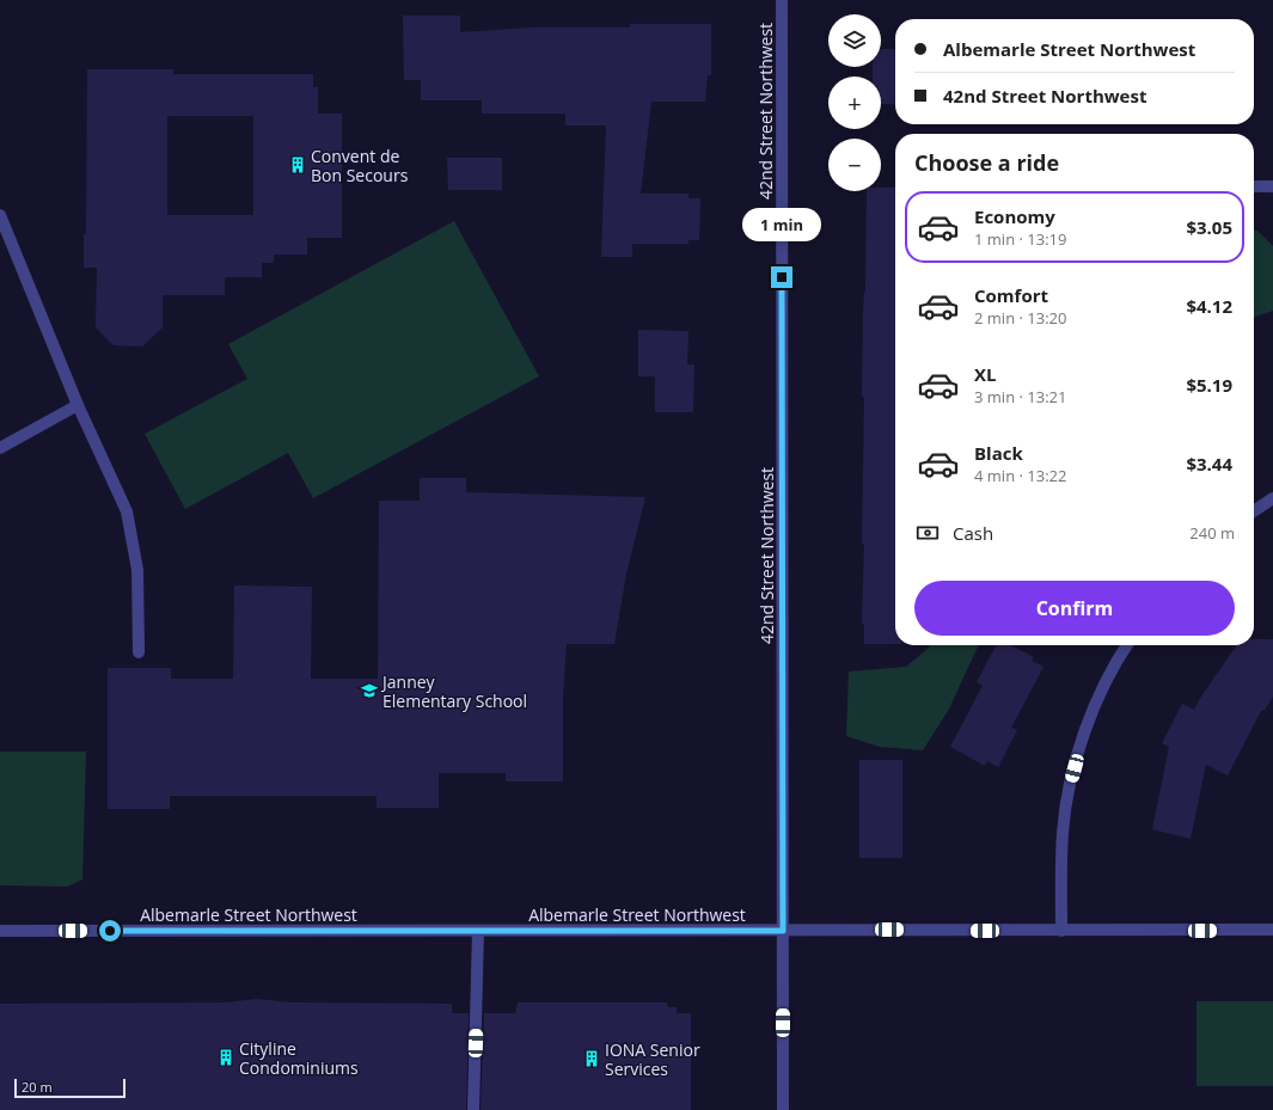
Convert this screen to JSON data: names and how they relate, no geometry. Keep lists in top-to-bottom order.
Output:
{
  "streets": {
    "street": ["42nd Street Northwest", "Albemarle Street Northwest"]
  },
  "crossings": [
    ["42nd Street Northwest", "Albemarle Street Northwest"]
  ],
  "places": {
    "building": ["Convent de Bon Secours", "Cityline Condominiums", "IONA Senior Services"],
    "school or university": ["Janney Elementary School"]
  },
  "scale_bar": "20 m",
  "page": {
    "map_buttons": ["+", "−"],
    "banner": ["Albemarle Street Northwest", "42nd Street Northwest"],
    "heading": "Choose a ride",
    "list": [
      {
        "name": "Economy",
        "note": "1 min · 13:19",
        "value": "$3.05"
      },
      {
        "name": "Comfort",
        "note": "2 min · 13:20",
        "value": "$4.12"
      },
      {
        "name": "XL",
        "note": "3 min · 13:21",
        "value": "$5.19"
      },
      {
        "name": "Black",
        "note": "4 min · 13:22",
        "value": "$3.44"
      }
    ],
    "bubble": "1 min",
    "pay": ["Cash", "240 m"],
    "buttons": "Confirm",
    "scale": "20 m"
  }
}
